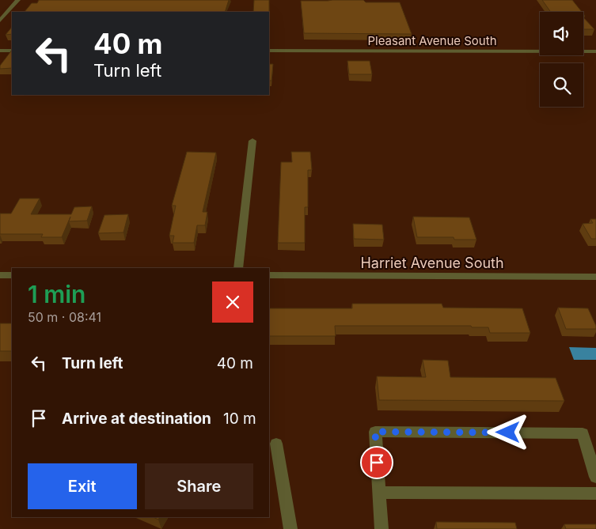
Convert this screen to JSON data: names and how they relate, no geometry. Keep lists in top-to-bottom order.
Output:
{
  "streets": {
    "street": ["Pleasant Avenue South", "Harriet Avenue South"]
  },
  "page": {
    "turn": ["40 m", "Turn left"],
    "heading": ["1 min", "50 m · 08:41"],
    "list": [
      {
        "name": "Turn left",
        "value": "40 m"
      },
      {
        "name": "Arrive at destination",
        "value": "10 m"
      }
    ],
    "buttons": ["Exit", "Share"]
  }
}
